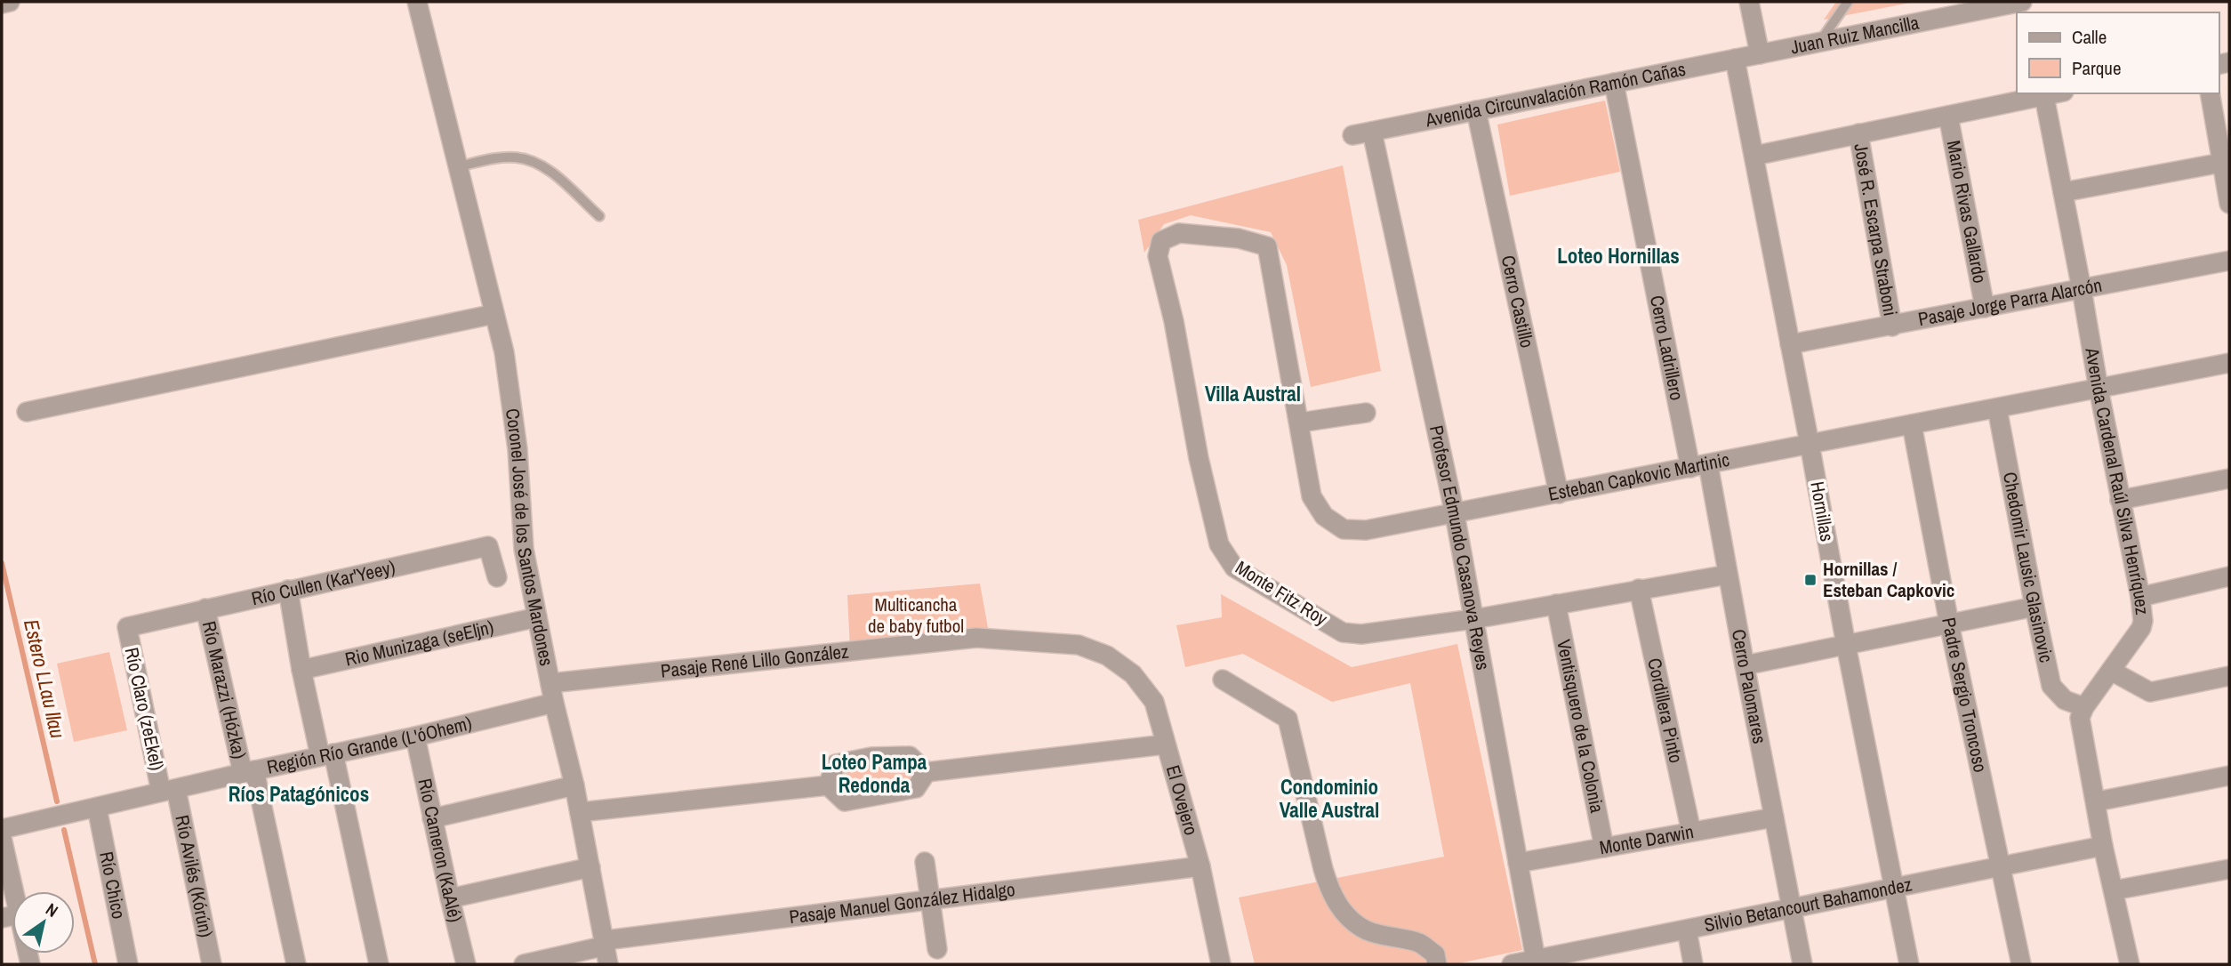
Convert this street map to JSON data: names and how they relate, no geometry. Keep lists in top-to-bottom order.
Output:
{
  "streets": {
    "street": [
      "Juan Ruiz Mancilla",
      "Avenida Circunvalación Ramón Cañas",
      "Mario Rivas Gallardo",
      "José R. Escarpa Straboni",
      "Cerro Castillo",
      "Pasaje Jorge Parra Alarcón",
      "Cerro Ladrillero",
      "Esteban Capkovic Martinic",
      "Avenida Cardenal Raúl Silva Henríquez",
      "Hornillas",
      "Coronel José de los Santos Mardones",
      "Profesor Edmundo Casanova Reyes",
      "Chedomir Lausic Glasinovic",
      "Río Cullen (Kar'Yeey)",
      "Monte Fitz Roy",
      "Rio Munizaga (seEljn)",
      "Pasaje René Lillo González",
      "Cerro Palomares",
      "Río Marazzi (Hózka)",
      "Padre Sergio Troncoso",
      "Río Claro (zeEkel)",
      "Cordillera Pinto",
      "Ventisquero de la Colonia",
      "Región Río Grande (L'óOhem)",
      "El Ovejero",
      "Monte Darwin",
      "Río Cameron (KaAlé)",
      "Río Avilés (Kórún)",
      "Río Chico",
      "Pasaje Manuel González Hidalgo",
      "Silvio Betancourt Bahamondez"
    ]
  },
  "crossings": [
    ["Juan Ruiz Mancilla", "Avenida Circunvalación Ramón Cañas"],
    ["Avenida Circunvalación Ramón Cañas", "Cerro Castillo"],
    ["Avenida Circunvalación Ramón Cañas", "Cerro Ladrillero"],
    ["Avenida Circunvalación Ramón Cañas", "Hornillas"],
    ["Avenida Circunvalación Ramón Cañas", "Profesor Edmundo Casanova Reyes"],
    ["Mario Rivas Gallardo", "Pasaje Jorge Parra Alarcón"],
    ["José R. Escarpa Straboni", "Pasaje Jorge Parra Alarcón"],
    ["Cerro Castillo", "Esteban Capkovic Martinic"],
    ["Pasaje Jorge Parra Alarcón", "Avenida Cardenal Raúl Silva Henríquez"],
    ["Pasaje Jorge Parra Alarcón", "Hornillas"],
    ["Cerro Ladrillero", "Esteban Capkovic Martinic"],
    ["Cerro Ladrillero", "Cerro Palomares"],
    ["Esteban Capkovic Martinic", "Avenida Cardenal Raúl Silva Henríquez"],
    ["Esteban Capkovic Martinic", "Hornillas"],
    ["Esteban Capkovic Martinic", "Profesor Edmundo Casanova Reyes"],
    ["Esteban Capkovic Martinic", "Chedomir Lausic Glasinovic"],
    ["Esteban Capkovic Martinic", "Monte Fitz Roy"],
    ["Esteban Capkovic Martinic", "Cerro Palomares"],
    ["Esteban Capkovic Martinic", "Padre Sergio Troncoso"],
    ["Avenida Cardenal Raúl Silva Henríquez", "Chedomir Lausic Glasinovic"],
    ["Hornillas", "Silvio Betancourt Bahamondez"],
    ["Coronel José de los Santos Mardones", "Rio Munizaga (seEljn)"],
    ["Coronel José de los Santos Mardones", "Pasaje René Lillo González"],
    ["Coronel José de los Santos Mardones", "Región Río Grande (L'óOhem)"],
    ["Coronel José de los Santos Mardones", "Pasaje Manuel González Hidalgo"],
    ["Profesor Edmundo Casanova Reyes", "Monte Fitz Roy"],
    ["Profesor Edmundo Casanova Reyes", "Monte Darwin"],
    ["Profesor Edmundo Casanova Reyes", "Silvio Betancourt Bahamondez"],
    ["Río Cullen (Kar'Yeey)", "Río Marazzi (Hózka)"],
    ["Río Cullen (Kar'Yeey)", "Río Claro (zeEkel)"],
    ["Monte Fitz Roy", "Cerro Palomares"],
    ["Monte Fitz Roy", "Cordillera Pinto"],
    ["Monte Fitz Roy", "Ventisquero de la Colonia"],
    ["Pasaje René Lillo González", "El Ovejero"],
    ["Cerro Palomares", "Monte Darwin"],
    ["Cerro Palomares", "Silvio Betancourt Bahamondez"],
    ["Río Marazzi (Hózka)", "Región Río Grande (L'óOhem)"],
    ["Padre Sergio Troncoso", "Silvio Betancourt Bahamondez"],
    ["Río Claro (zeEkel)", "Región Río Grande (L'óOhem)"],
    ["Río Claro (zeEkel)", "Río Avilés (Kórún)"],
    ["Cordillera Pinto", "Monte Darwin"],
    ["Ventisquero de la Colonia", "Monte Darwin"],
    ["Región Río Grande (L'óOhem)", "Río Cameron (KaAlé)"],
    ["Región Río Grande (L'óOhem)", "Río Avilés (Kórún)"],
    ["Región Río Grande (L'óOhem)", "Río Chico"],
    ["El Ovejero", "Pasaje Manuel González Hidalgo"]
  ],
  "districts": [
    "Loteo Hornillas",
    "Villa Austral",
    "Loteo Pampa Redonda",
    "Condominio Valle Austral",
    "Ríos Patagónicos"
  ],
  "water": ["Estero LLau llau"],
  "parks": ["Multicancha de baby futbol"],
  "places": {
    "transit": ["Hornillas / Esteban Capkovic"]
  },
  "legend": ["Calle", "Parque"],
  "north": "top right"
}
